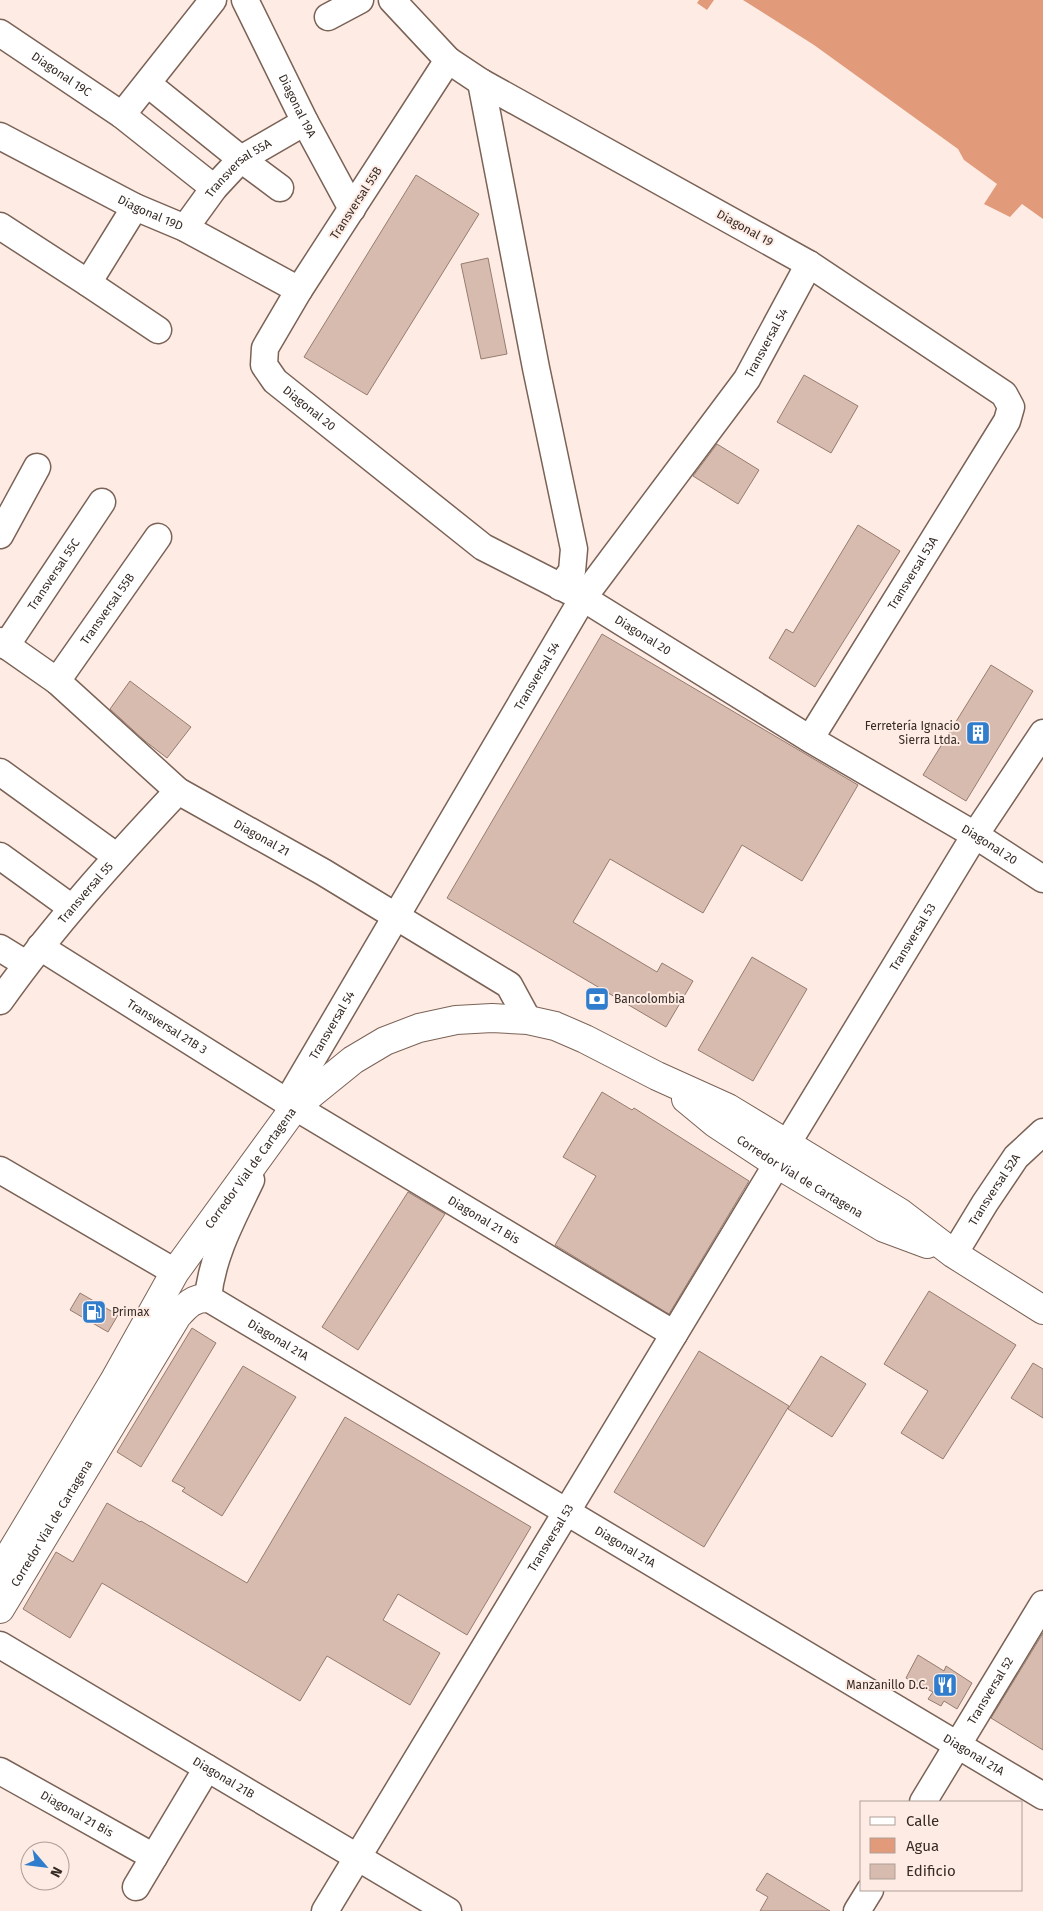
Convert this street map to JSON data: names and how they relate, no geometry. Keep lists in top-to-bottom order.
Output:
{
  "streets": {
    "main road": ["Corredor Vial de Cartagena"],
    "street": [
      "Diagonal 19C",
      "Diagonal 19A",
      "Transversal 55A",
      "Transversal 55B",
      "Diagonal 19D",
      "Diagonal 19",
      "Transversal 54",
      "Diagonal 20",
      "Transversal 55C",
      "Transversal 53A",
      "Diagonal 21",
      "Transversal 55",
      "Transversal 53",
      "Transversal 21B 3",
      "Transversal 52A",
      "Diagonal 21 Bis",
      "Diagonal 21A",
      "Transversal 52",
      "Diagonal 21B"
    ]
  },
  "crossings": [
    ["Diagonal 19C", "Transversal 55A"],
    ["Diagonal 19A", "Transversal 55A"],
    ["Diagonal 19A", "Transversal 55B"],
    ["Transversal 55A", "Diagonal 19D"],
    ["Transversal 55B", "Diagonal 19D"],
    ["Transversal 55B", "Diagonal 19"],
    ["Transversal 55B", "Diagonal 20"],
    ["Transversal 55B", "Diagonal 21"],
    ["Diagonal 19", "Transversal 54"],
    ["Diagonal 19", "Transversal 53A"],
    ["Transversal 54", "Diagonal 20"],
    ["Transversal 54", "Diagonal 21"],
    ["Transversal 54", "Transversal 21B 3"],
    ["Transversal 54", "Corredor Vial de Cartagena"],
    ["Transversal 54", "Diagonal 21 Bis"],
    ["Diagonal 20", "Transversal 53A"],
    ["Diagonal 20", "Transversal 53"],
    ["Transversal 55C", "Diagonal 21"],
    ["Diagonal 21", "Transversal 55"],
    ["Diagonal 21", "Corredor Vial de Cartagena"],
    ["Transversal 55", "Transversal 21B 3"],
    ["Transversal 53", "Corredor Vial de Cartagena"],
    ["Transversal 53", "Diagonal 21 Bis"],
    ["Transversal 53", "Diagonal 21A"],
    ["Transversal 53", "Diagonal 21B"],
    ["Transversal 21B 3", "Corredor Vial de Cartagena"],
    ["Transversal 21B 3", "Diagonal 21 Bis"],
    ["Corredor Vial de Cartagena", "Transversal 52A"],
    ["Corredor Vial de Cartagena", "Diagonal 21 Bis"],
    ["Corredor Vial de Cartagena", "Diagonal 21A"],
    ["Diagonal 21A", "Transversal 52"]
  ],
  "places": {
    "building": ["Ferretería Ignacio Sierra Ltda."],
    "bank": ["Bancolombia"],
    "fuel station": ["Primax"],
    "restaurant": ["Manzanillo D.C."]
  },
  "legend": ["Calle", "Agua", "Edificio"],
  "north": "bottom right"
}
